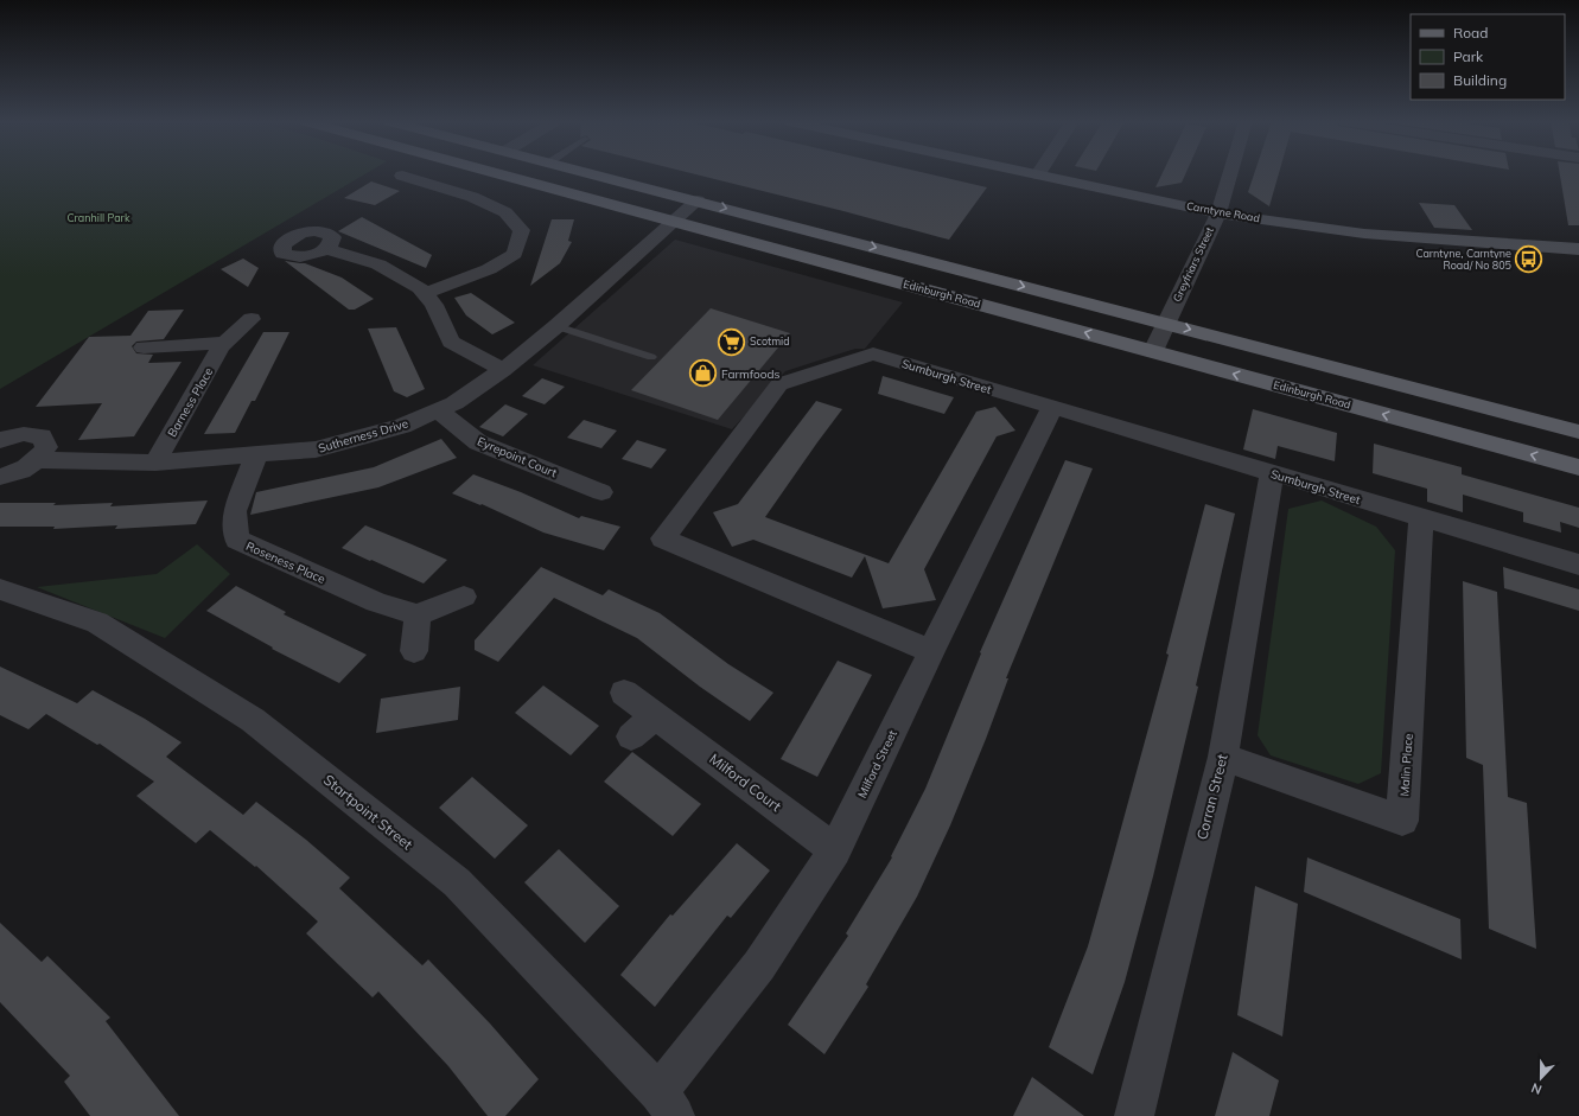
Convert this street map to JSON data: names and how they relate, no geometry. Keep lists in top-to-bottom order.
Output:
{
  "streets": {
    "main road": ["Edinburgh Road"],
    "street": [
      "Carntyne Road",
      "Greyfriars Street",
      "Sumburgh Street",
      "Barness Place",
      "Sutherness Drive",
      "Eyrepoint Court",
      "Roseness Place",
      "Milford Street",
      "Malin Place",
      "Milford Court",
      "Corran Street",
      "Startpoint Street"
    ]
  },
  "crossings": [
    ["Carntyne Road", "Greyfriars Street"],
    ["Greyfriars Street", "Edinburgh Road"],
    ["Edinburgh Road", "Sutherness Drive"],
    ["Sumburgh Street", "Milford Street"],
    ["Sumburgh Street", "Malin Place"],
    ["Sumburgh Street", "Corran Street"],
    ["Barness Place", "Sutherness Drive"],
    ["Sutherness Drive", "Eyrepoint Court"],
    ["Sutherness Drive", "Roseness Place"],
    ["Milford Street", "Milford Court"],
    ["Milford Street", "Startpoint Street"],
    ["Malin Place", "Corran Street"]
  ],
  "parks": ["Cranhill Park"],
  "places": {
    "bus stop": ["Carntyne, Carntyne Road/ No 805"],
    "supermarket": ["Scotmid"],
    "shop": ["Farmfoods"]
  },
  "legend": ["Road", "Park", "Building"],
  "north": "bottom"
}
